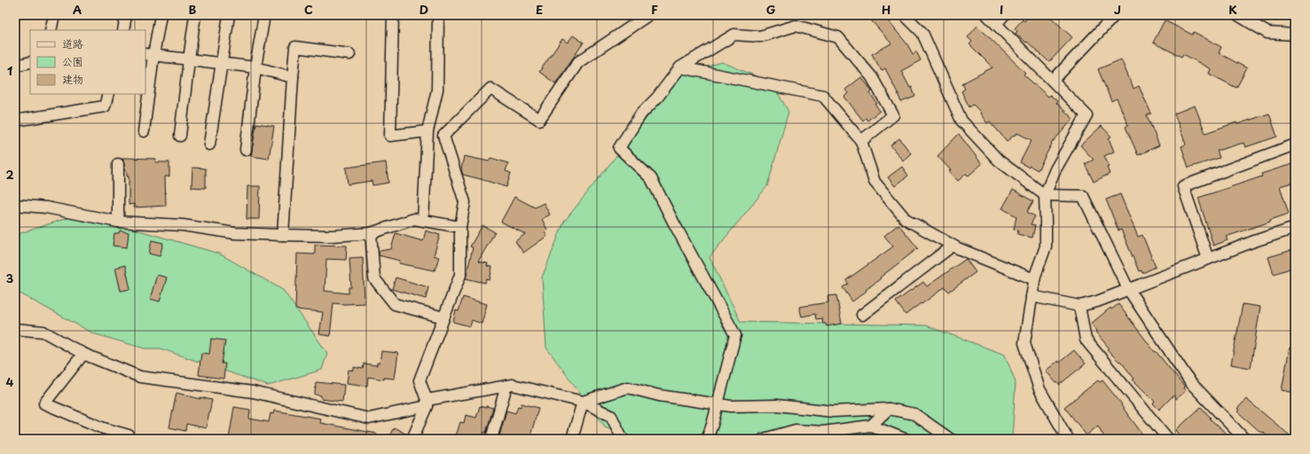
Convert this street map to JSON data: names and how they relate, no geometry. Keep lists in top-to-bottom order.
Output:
{
  "legend": ["道路", "公園", "建物"],
  "grid": {
    "columns": [
      "A",
      "B",
      "C",
      "D",
      "E",
      "F",
      "G",
      "H",
      "I",
      "J",
      "K"
    ],
    "rows": [
      "1",
      "2",
      "3",
      "4"
    ]
  }
}
